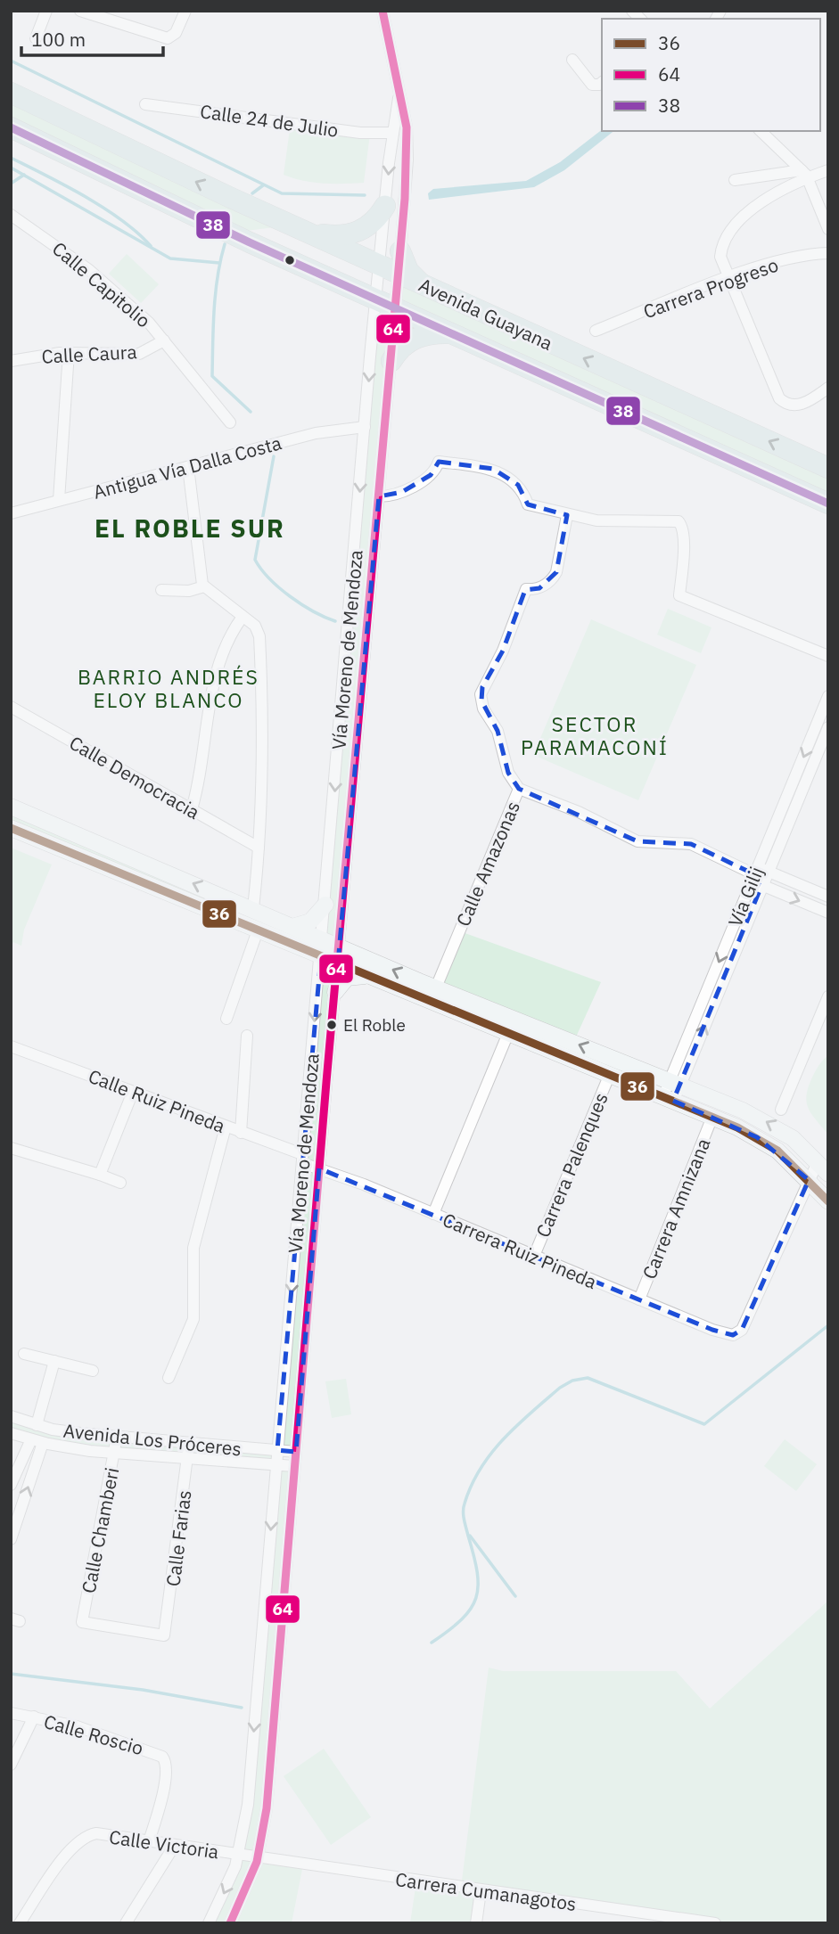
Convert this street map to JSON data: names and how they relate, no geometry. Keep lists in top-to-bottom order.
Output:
{
  "streets": {
    "highway": ["Avenida Guayana"],
    "street": [
      "Calle 24 de Julio",
      "Calle Capitolio",
      "Carrera Progreso",
      "Calle Caura",
      "Antigua Vía Dalla Costa",
      "Vía Moreno de Mendoza",
      "Calle Democracia",
      "Calle Amazonas",
      "Vía Gilij",
      "Calle Ruiz Pineda",
      "Carrera Palenques",
      "Carrera Amnizana",
      "Carrera Ruiz Pineda",
      "Avenida Los Próceres",
      "Calle Chamberi",
      "Calle Farias",
      "Calle Roscio",
      "Calle Victoria",
      "Carrera Cumanagotos"
    ]
  },
  "crossings": [
    ["Calle 24 de Julio", "Vía Moreno de Mendoza"],
    ["Calle Capitolio", "Calle Caura"],
    ["Avenida Guayana", "Vía Moreno de Mendoza"],
    ["Antigua Vía Dalla Costa", "Vía Moreno de Mendoza"],
    ["Vía Moreno de Mendoza", "Calle Ruiz Pineda"],
    ["Vía Moreno de Mendoza", "Carrera Ruiz Pineda"],
    ["Vía Moreno de Mendoza", "Avenida Los Próceres"],
    ["Vía Moreno de Mendoza", "Calle Victoria"],
    ["Vía Moreno de Mendoza", "Carrera Cumanagotos"],
    ["Calle Ruiz Pineda", "Carrera Ruiz Pineda"],
    ["Carrera Palenques", "Carrera Ruiz Pineda"],
    ["Carrera Amnizana", "Carrera Ruiz Pineda"],
    ["Avenida Los Próceres", "Calle Chamberi"],
    ["Avenida Los Próceres", "Calle Farias"],
    ["Calle Chamberi", "Calle Farias"],
    ["Calle Roscio", "Calle Victoria"],
    ["Calle Victoria", "Carrera Cumanagotos"]
  ],
  "districts": ["EL ROBLE SUR", "BARRIO ANDRÉS ELOY BLANCO", "SECTOR PARAMACONÍ"],
  "places": ["El Roble"],
  "lines": ["transit line 64", "transit line 38", "transit line 36"],
  "legend": ["36", "64", "38"],
  "scale_bar": "100 m"
}
